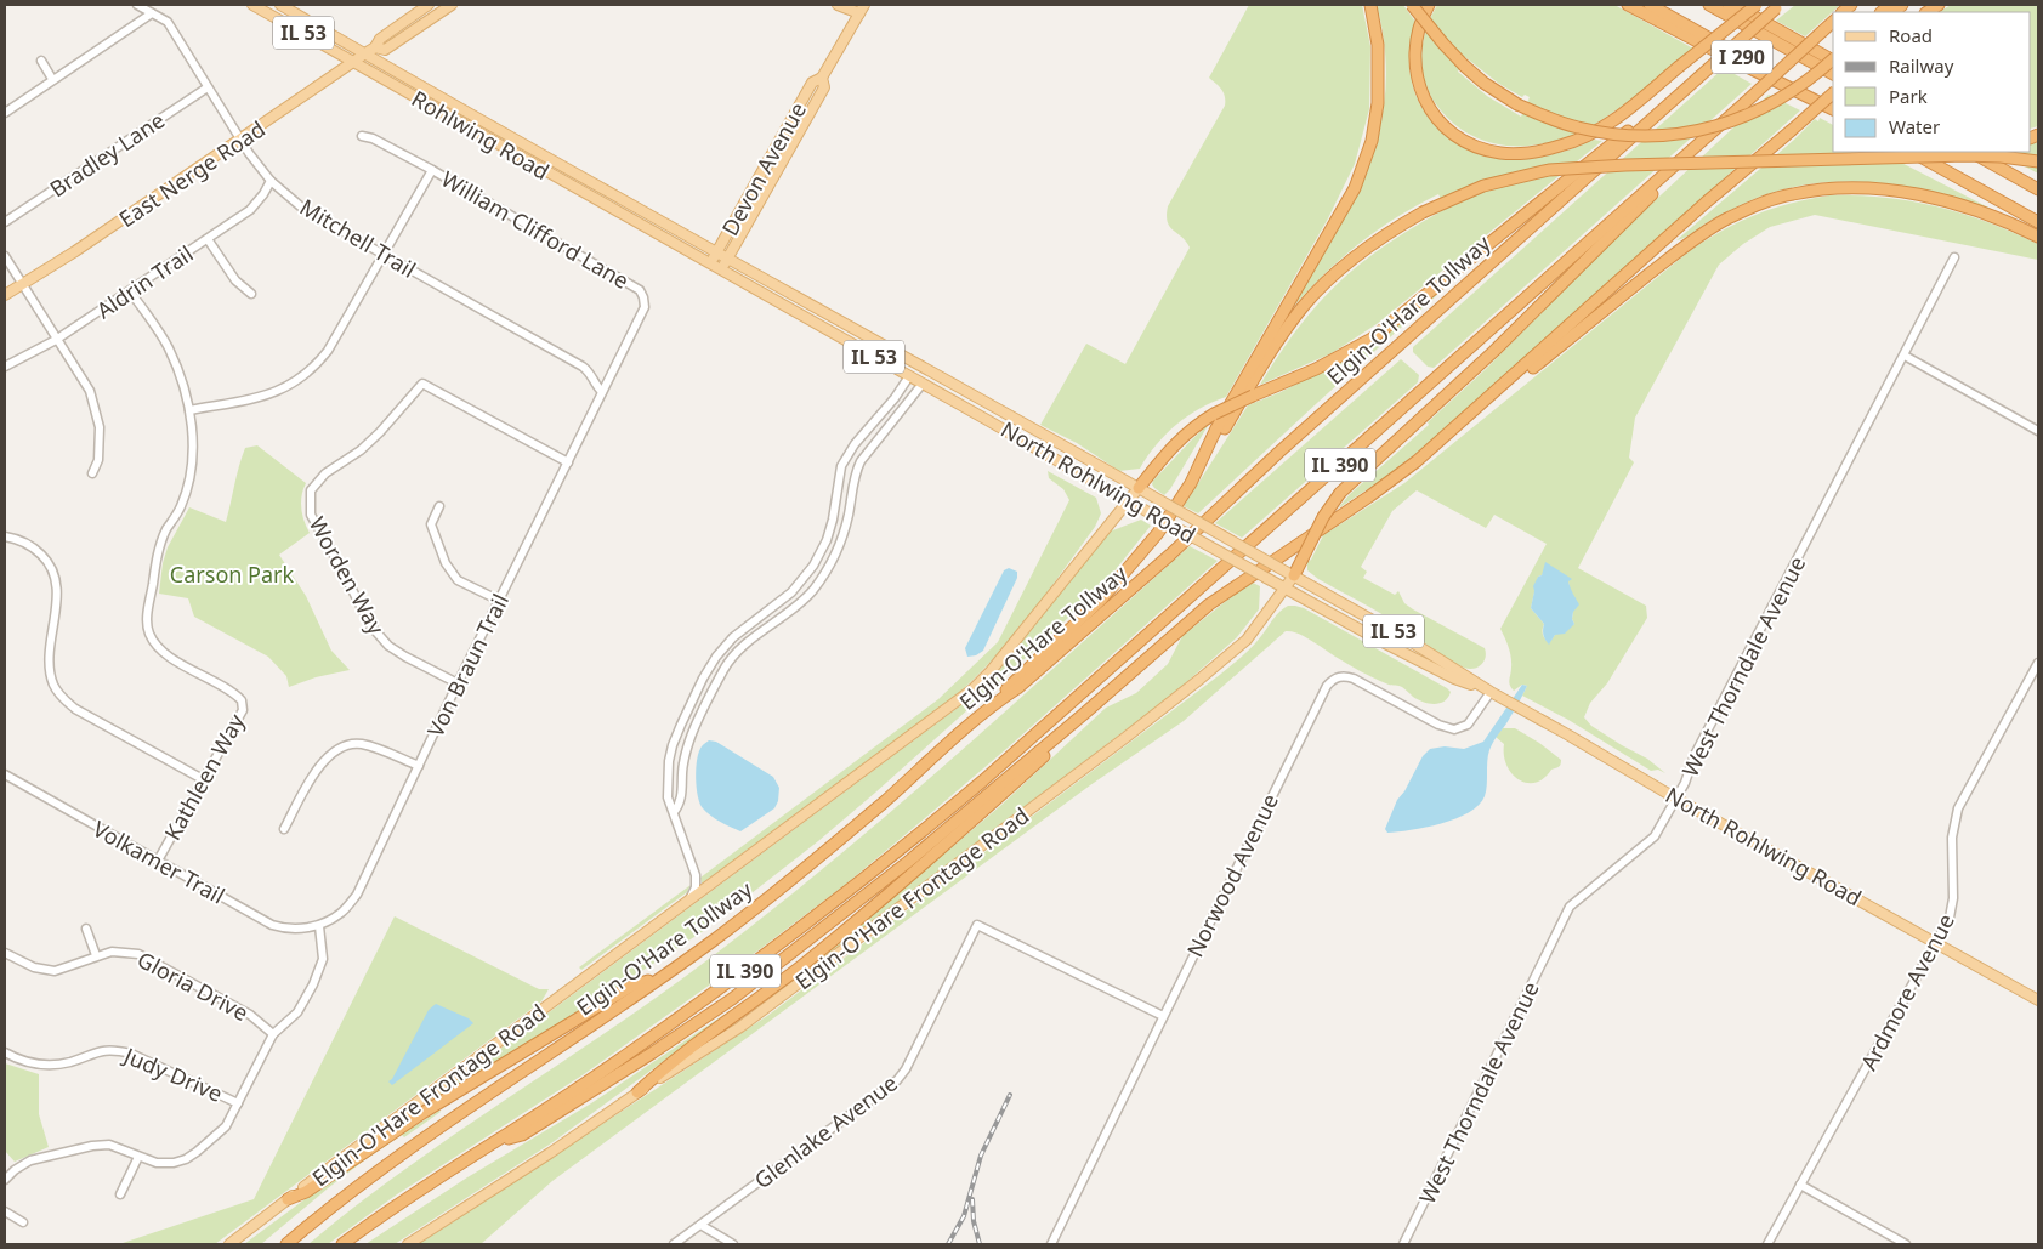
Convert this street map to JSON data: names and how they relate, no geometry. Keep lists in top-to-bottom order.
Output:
{
  "streets": {
    "highway": ["I 290", "Elgin-O'Hare Tollway", "IL 390"],
    "main road": [
      "IL 53",
      "Rohlwing Road",
      "Devon Avenue",
      "East Nerge Road",
      "North Rohlwing Road",
      "Elgin-O'Hare Frontage Road"
    ],
    "street": [
      "Bradley Lane",
      "William Clifford Lane",
      "Mitchell Trail",
      "Aldrin Trail",
      "Worden Way",
      "Von Braun Trail",
      "West Thorndale Avenue",
      "Kathleen Way",
      "Volkamer Trail",
      "Norwood Avenue",
      "Gloria Drive",
      "Ardmore Avenue",
      "Judy Drive",
      "Glenlake Avenue"
    ]
  },
  "crossings": [
    ["IL 53", "Rohlwing Road"],
    ["IL 53", "Devon Avenue"],
    ["Rohlwing Road", "Devon Avenue"],
    ["Rohlwing Road", "East Nerge Road"],
    ["Rohlwing Road", "North Rohlwing Road"],
    ["Bradley Lane", "Mitchell Trail"],
    ["Devon Avenue", "North Rohlwing Road"],
    ["East Nerge Road", "Mitchell Trail"],
    ["William Clifford Lane", "Mitchell Trail"],
    ["William Clifford Lane", "Von Braun Trail"],
    ["Mitchell Trail", "Aldrin Trail"],
    ["Mitchell Trail", "Von Braun Trail"],
    ["Aldrin Trail", "Kathleen Way"],
    ["North Rohlwing Road", "West Thorndale Avenue"],
    ["North Rohlwing Road", "Norwood Avenue"],
    ["North Rohlwing Road", "Elgin-O'Hare Frontage Road"],
    ["North Rohlwing Road", "Ardmore Avenue"],
    ["Worden Way", "Von Braun Trail"],
    ["Von Braun Trail", "Volkamer Trail"],
    ["Kathleen Way", "Volkamer Trail"],
    ["Norwood Avenue", "Glenlake Avenue"]
  ],
  "parks": ["Carson Park"],
  "legend": [
    "Road",
    "Railway",
    "Park",
    "Water"
  ]
}
